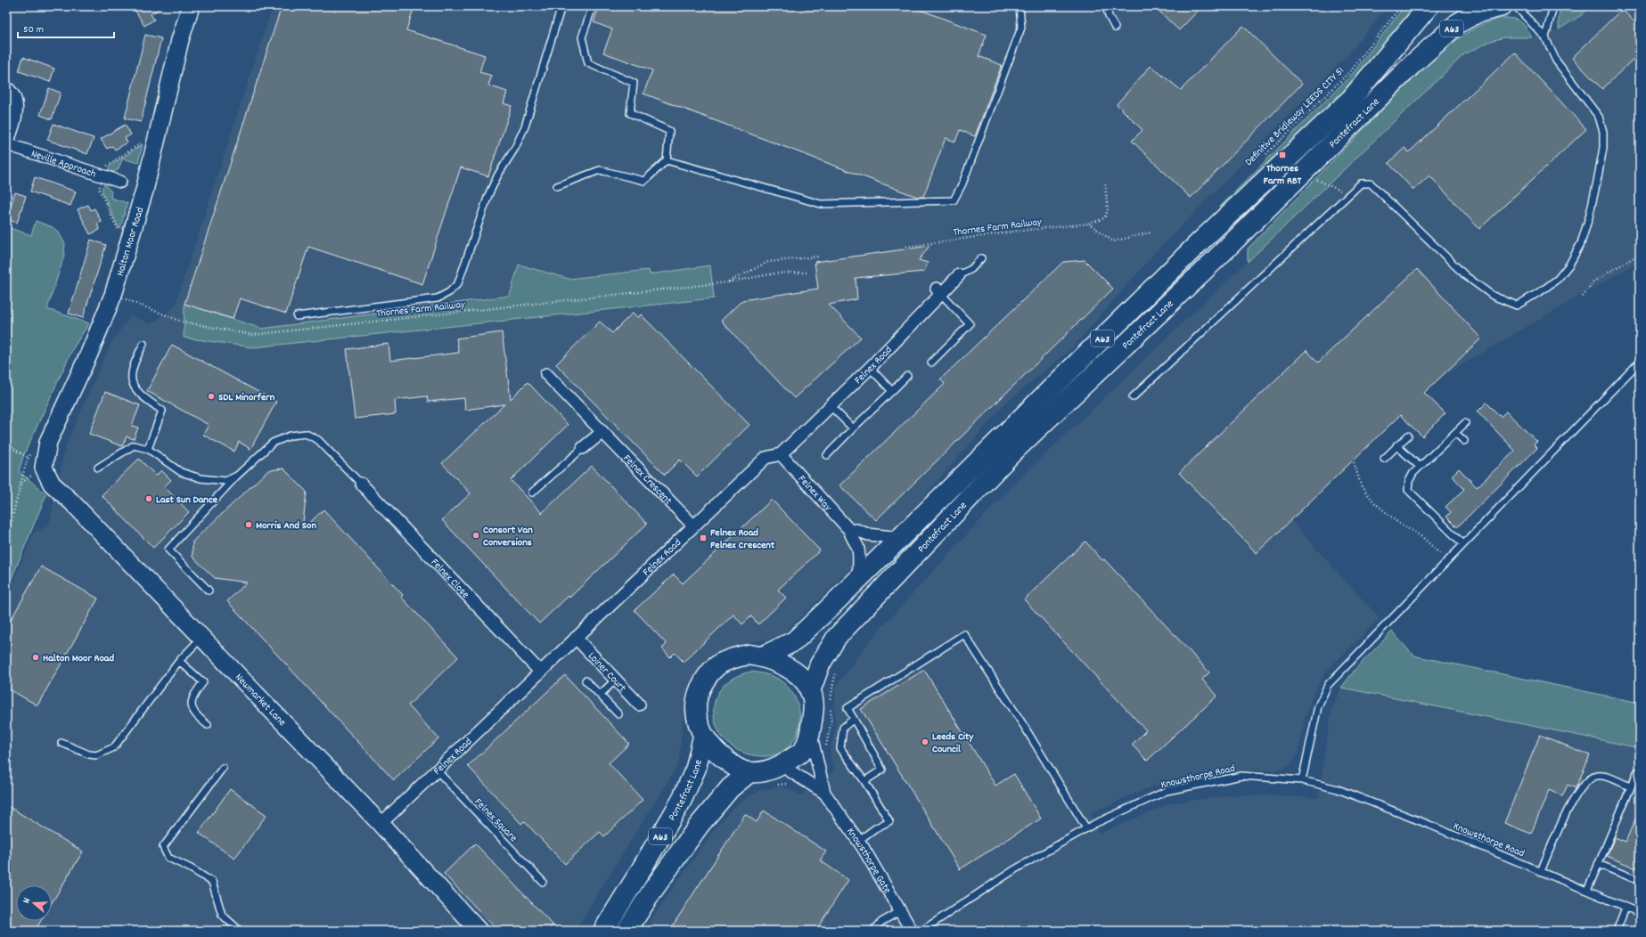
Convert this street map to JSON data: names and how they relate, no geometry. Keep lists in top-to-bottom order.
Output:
{
  "streets": {
    "highway": ["A63", "Pontefract Lane"],
    "street": [
      "Neville Approach",
      "Halton Moor Road",
      "Felnex Road",
      "Felnex Crescent",
      "Felnex Way",
      "Felnex Close",
      "Loiner Court",
      "Newmarket Lane",
      "Knowsthorpe Gate"
    ],
    "lane": ["Knowsthorpe Road", "Felnex Square"],
    "path": ["Definitive Bridleway LEEDS CITY 51", "Thornes Farm Railway"]
  },
  "crossings": [
    ["A63", "Pontefract Lane"],
    ["A63", "Knowsthorpe Gate"],
    ["Pontefract Lane", "Felnex Way"],
    ["Pontefract Lane", "Knowsthorpe Gate"],
    ["Halton Moor Road", "Newmarket Lane"],
    ["Felnex Road", "Felnex Crescent"],
    ["Felnex Road", "Felnex Way"],
    ["Felnex Road", "Felnex Close"],
    ["Felnex Road", "Loiner Court"],
    ["Felnex Road", "Newmarket Lane"],
    ["Felnex Road", "Felnex Square"]
  ],
  "places": {
    "transit": ["Thornes Farm RBT", "Felnex Road Felnex Crescent"],
    "other": [
      "SDL Minorfern",
      "Last Sun Dance",
      "Morris And Son",
      "Consort Van Conversions",
      "Halton Moor Road",
      "Leeds City Council"
    ]
  },
  "scale_bar": "50 m",
  "north": "left"
}
